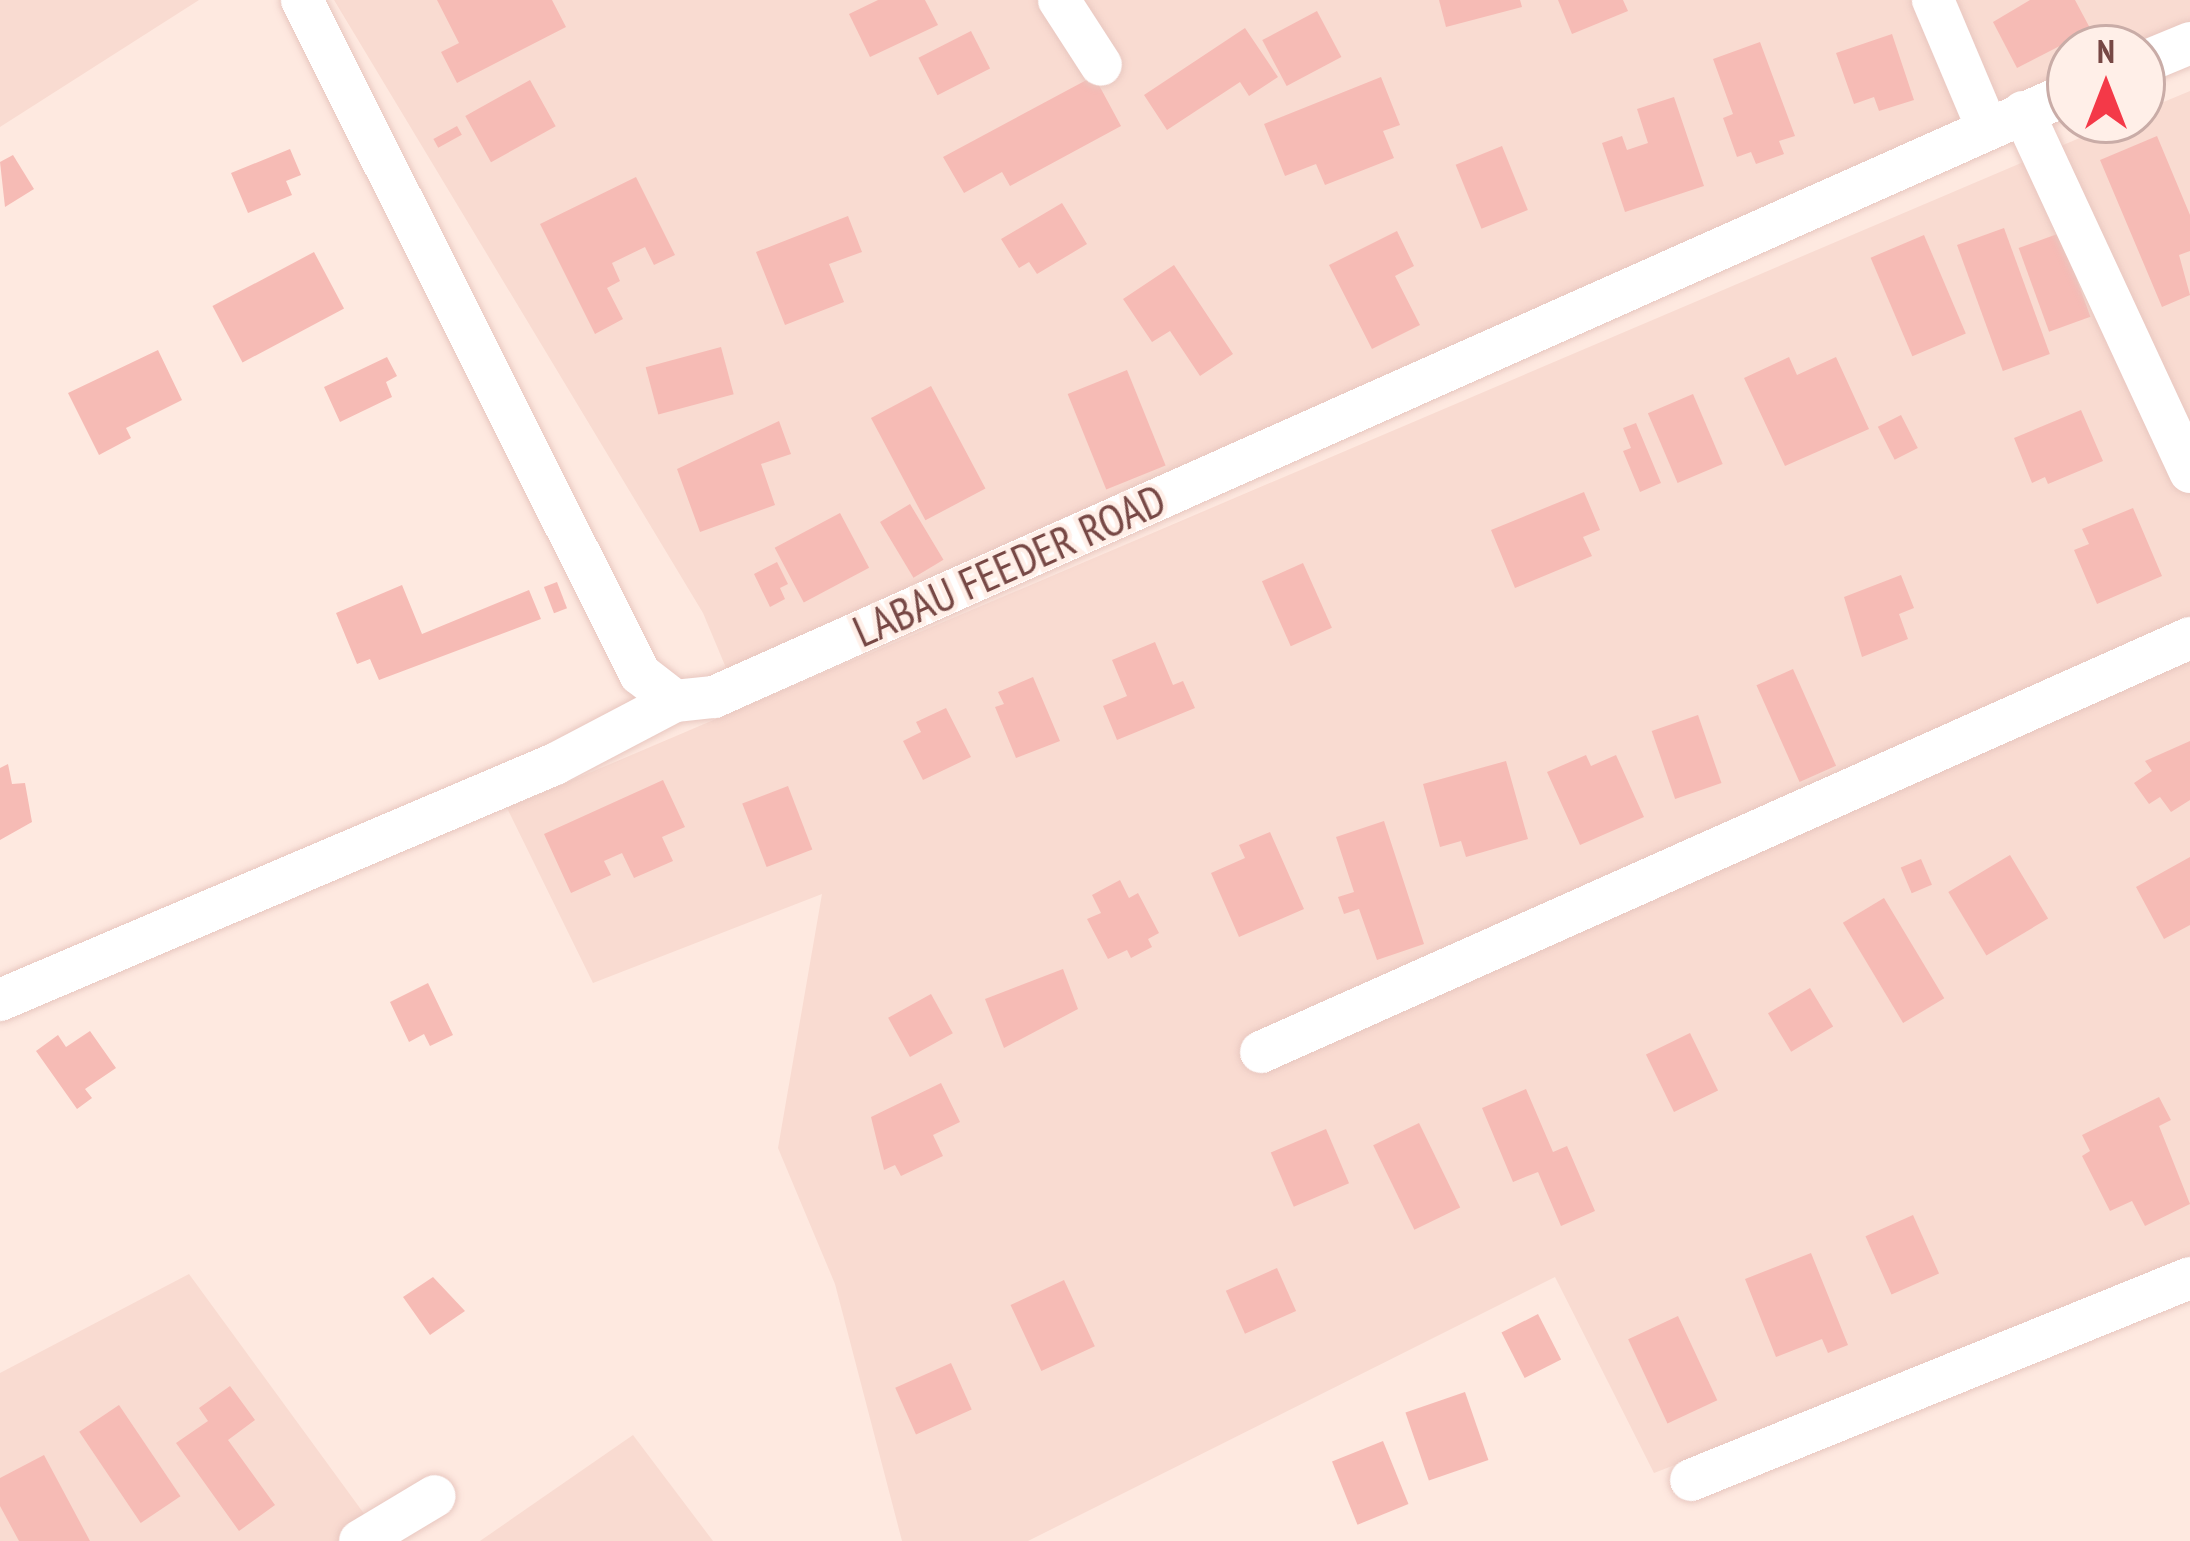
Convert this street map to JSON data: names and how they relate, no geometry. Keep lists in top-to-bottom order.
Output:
{
  "streets": {
    "street": ["LABAU FEEDER ROAD"]
  },
  "north": "top"
}
